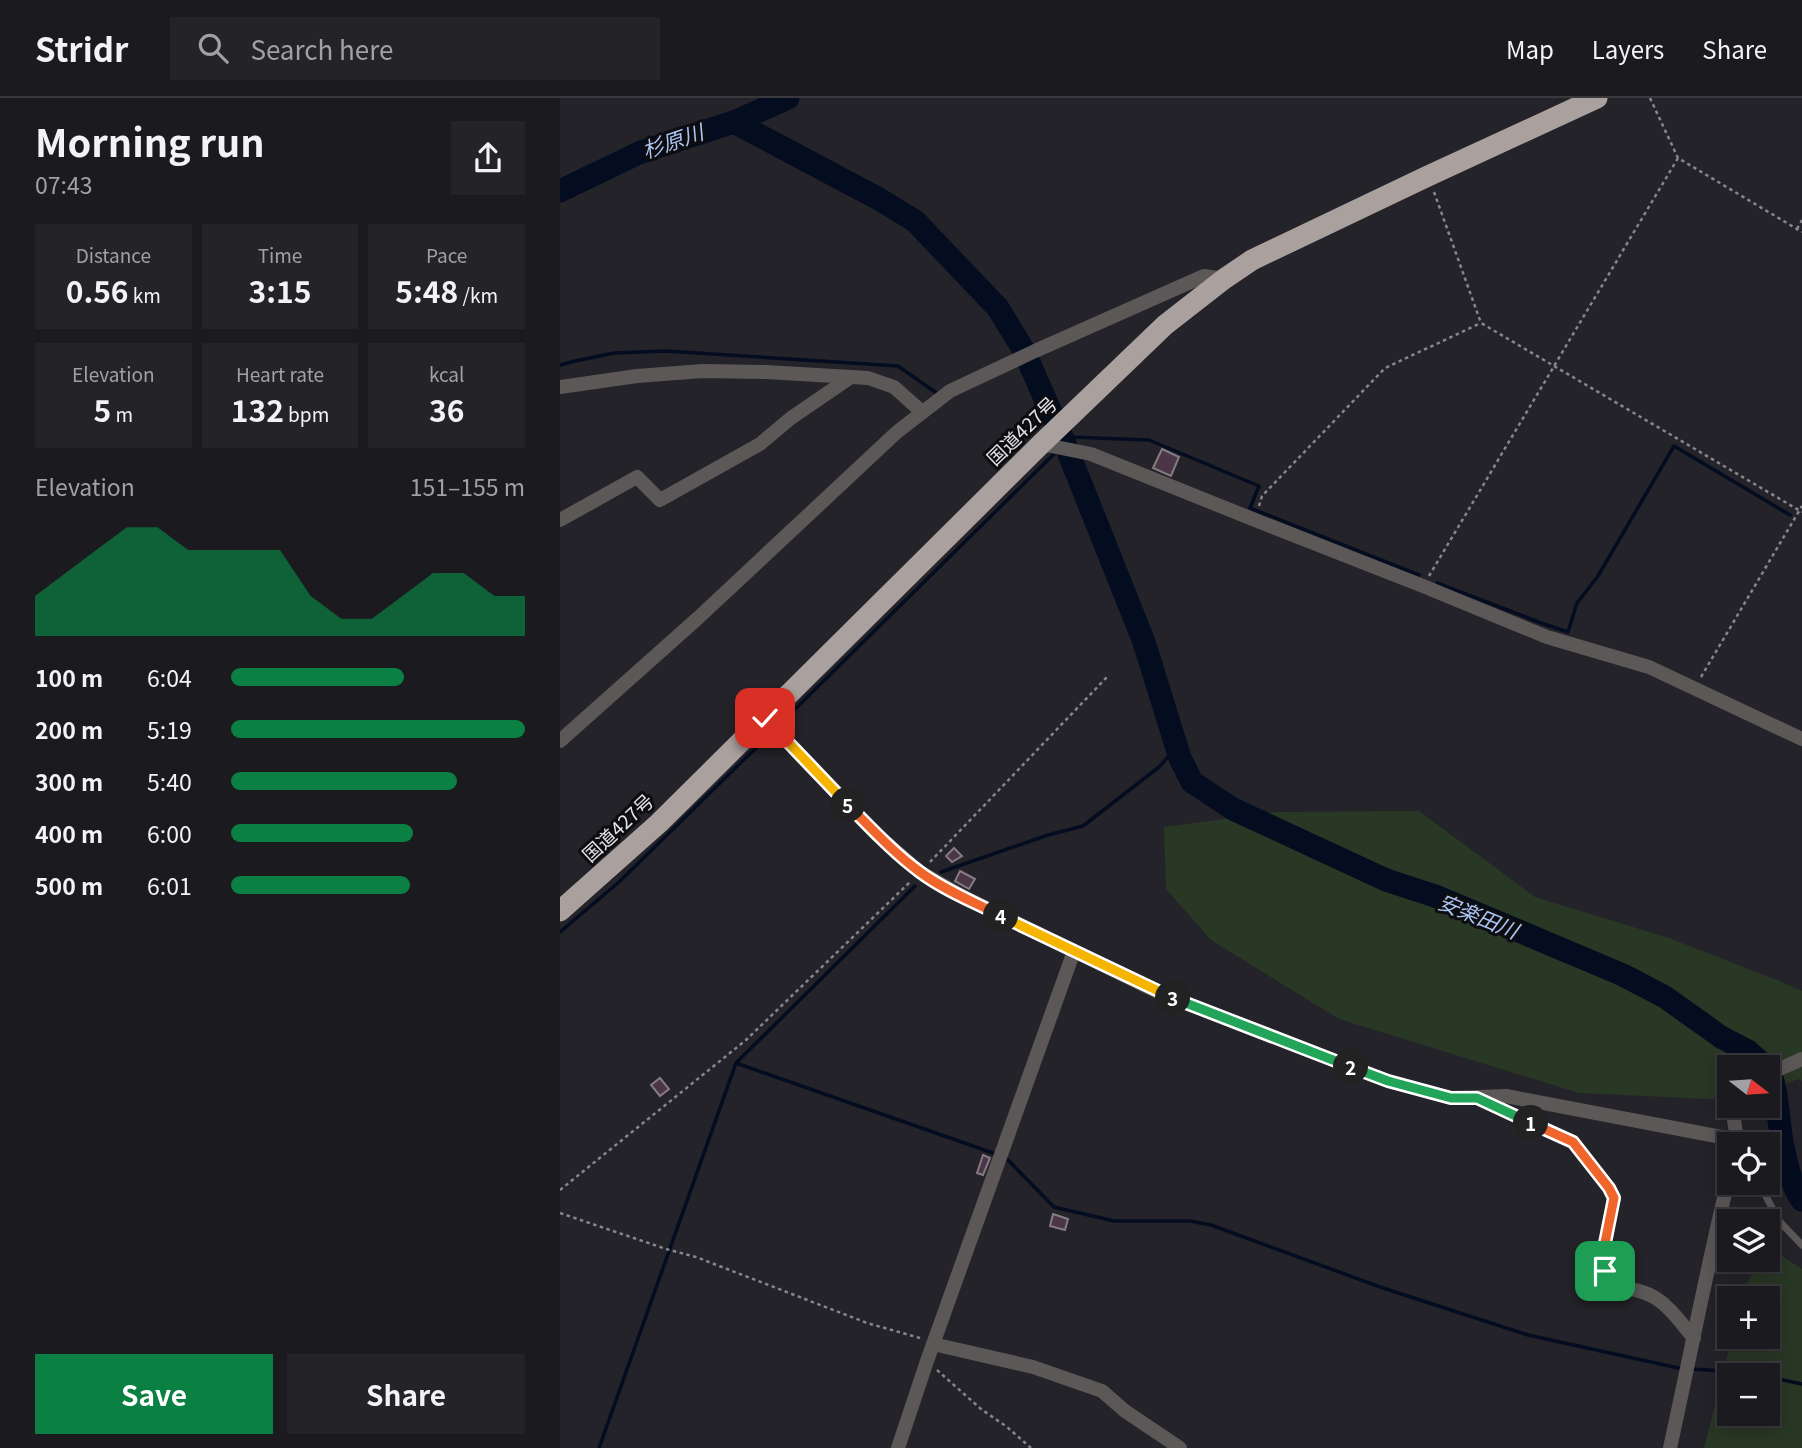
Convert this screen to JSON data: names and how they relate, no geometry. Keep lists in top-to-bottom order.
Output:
{
  "streets": {
    "highway": ["国道427号"]
  },
  "water": ["杉原川", "安楽田川"],
  "north": "right",
  "page": {
    "header": "Stridr",
    "search": "Search here",
    "nav": ["Map", "Layers", "Share"],
    "heading": ["Morning run", "07:43"],
    "stats": [
      ["Distance", "0.56 km"],
      ["Time", "3:15"],
      ["Pace", "5:48 /km"],
      ["Elevation", "5 m"],
      ["Heart rate", "132 bpm"],
      ["kcal", "36"]
    ],
    "chart": ["Elevation", "151–155 m"],
    "list": [
      {
        "name": "100 m",
        "note": "6:04"
      },
      {
        "name": "200 m",
        "note": "5:19"
      },
      {
        "name": "300 m",
        "note": "5:40"
      },
      {
        "name": "400 m",
        "note": "6:00"
      },
      {
        "name": "500 m",
        "note": "6:01"
      }
    ],
    "pins": [
      "5",
      "4",
      "3",
      "2",
      "1"
    ],
    "map_buttons": ["+", "−"],
    "buttons": ["Save", "Share"]
  }
}
